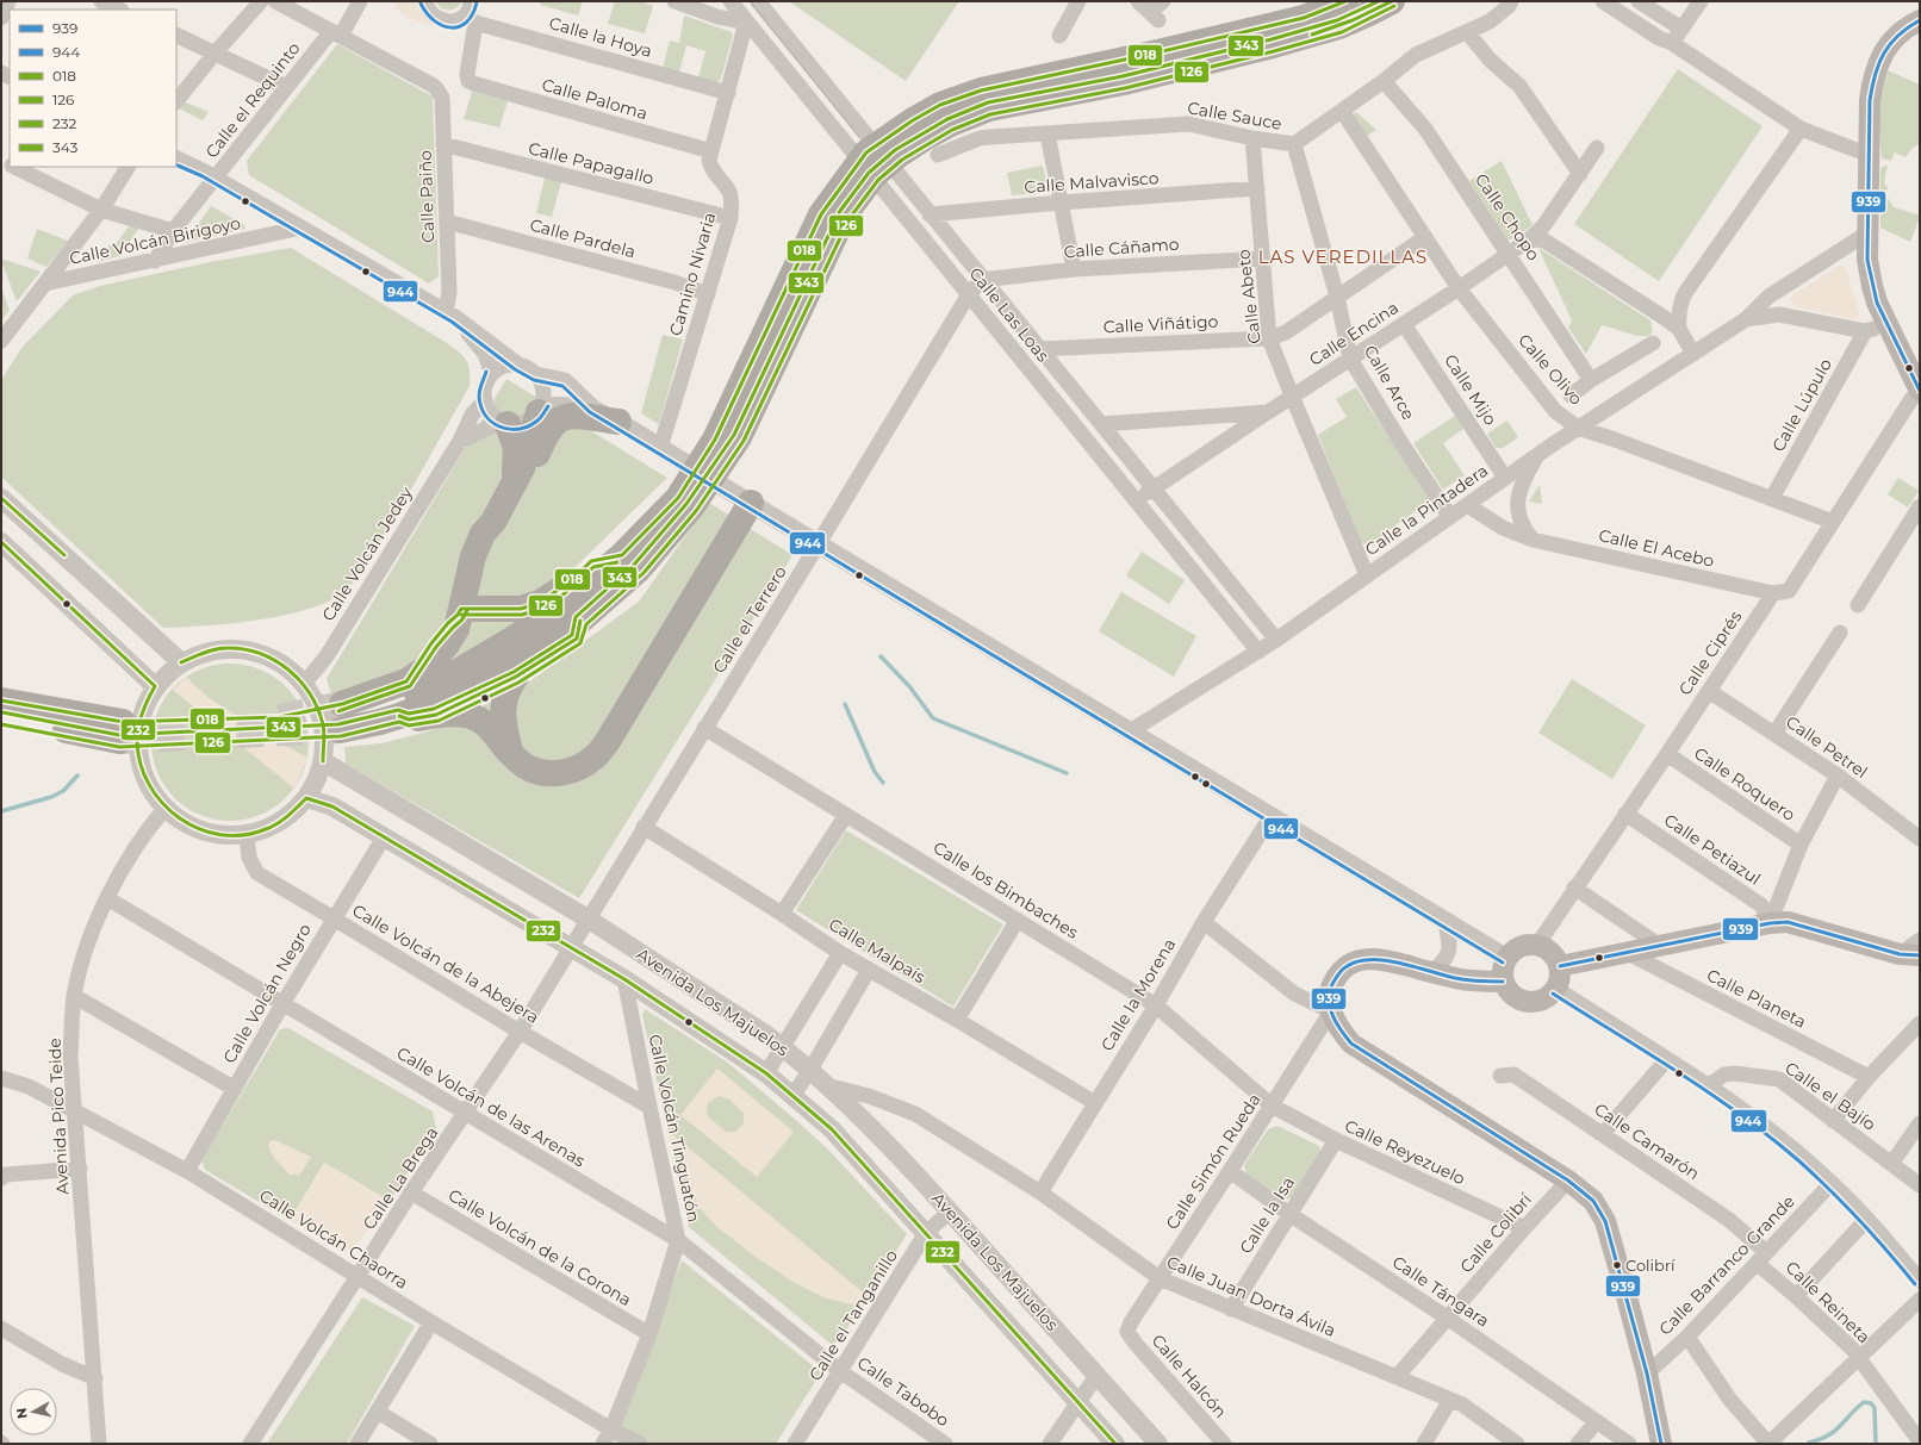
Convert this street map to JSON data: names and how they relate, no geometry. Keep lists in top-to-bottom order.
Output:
{
  "streets": {
    "street": [
      "Calle la Hoya",
      "Calle Paloma",
      "Calle el Requinto",
      "Calle Sauce",
      "Calle Papagallo",
      "Calle Malvavisco",
      "Calle Paiño",
      "Calle Chopo",
      "Calle Pardela",
      "Calle Volcán Birigoyo",
      "Calle Cáñamo",
      "Camino Nivaria",
      "Calle Abeto",
      "Calle Las Loas",
      "Calle Viñátigo",
      "Calle Encina",
      "Calle Olivo",
      "Calle Arce",
      "Calle Mijo",
      "Calle Lúpulo",
      "Calle la Pintadera",
      "Calle El Acebo",
      "Calle Volcán Jedey",
      "Calle el Terrero",
      "Calle Ciprés",
      "Calle Petrel",
      "Calle Roquero",
      "Calle Petiazul",
      "Calle los Bimbaches",
      "Calle Malpaís",
      "Calle Volcán de la Abejera",
      "Calle Volcán Negro",
      "Calle la Morena",
      "Calle Planeta",
      "Avenida Los Majuelos",
      "Calle el Bajío",
      "Calle Volcán de las Arenas",
      "Avenida Pico Teide",
      "Calle Volcán Tinguatón",
      "Calle Camarón",
      "Calle Reyezuelo",
      "Calle Simón Rueda",
      "Calle La Brega",
      "Calle la Isa",
      "Calle Colibrí",
      "Calle Volcán Chaorra",
      "Calle Volcán de la Corona",
      "Calle Barranco Grande",
      "Calle Tángara",
      "Calle Juan Dorta Ávila",
      "Calle Reineta",
      "Calle el Tanganillo",
      "Calle Halcón",
      "Calle Tabobo"
    ]
  },
  "crossings": [
    ["Calle la Hoya", "Calle Paloma"],
    ["Calle la Hoya", "Camino Nivaria"],
    ["Calle Paloma", "Camino Nivaria"],
    ["Calle el Requinto", "Calle Paiño"],
    ["Calle el Requinto", "Calle Volcán Birigoyo"],
    ["Calle Sauce", "Calle Chopo"],
    ["Calle Sauce", "Calle Abeto"],
    ["Calle Sauce", "Calle Olivo"],
    ["Calle Sauce", "Calle Arce"],
    ["Calle Papagallo", "Calle Paiño"],
    ["Calle Papagallo", "Camino Nivaria"],
    ["Calle Malvavisco", "Calle Abeto"],
    ["Calle Malvavisco", "Calle Las Loas"],
    ["Calle Paiño", "Calle Pardela"],
    ["Calle Chopo", "Calle Encina"],
    ["Calle Pardela", "Camino Nivaria"],
    ["Calle Cáñamo", "Calle Abeto"],
    ["Calle Cáñamo", "Calle Las Loas"],
    ["Calle Cáñamo", "Calle el Terrero"],
    ["Camino Nivaria", "Calle Las Loas"],
    ["Calle Abeto", "Calle Viñátigo"],
    ["Calle Abeto", "Calle Encina"],
    ["Calle Abeto", "Calle la Pintadera"],
    ["Calle Las Loas", "Calle Viñátigo"],
    ["Calle Las Loas", "Calle Encina"],
    ["Calle Las Loas", "Calle la Pintadera"],
    ["Calle Las Loas", "Calle el Terrero"],
    ["Calle Viñátigo", "Calle Olivo"],
    ["Calle Viñátigo", "Calle Arce"],
    ["Calle Encina", "Calle Olivo"],
    ["Calle Encina", "Calle Arce"],
    ["Calle Encina", "Calle Mijo"],
    ["Calle Olivo", "Calle Lúpulo"],
    ["Calle Olivo", "Calle la Pintadera"],
    ["Calle Olivo", "Calle Ciprés"],
    ["Calle Arce", "Calle la Pintadera"],
    ["Calle Mijo", "Calle la Pintadera"],
    ["Calle la Pintadera", "Calle El Acebo"],
    ["Calle El Acebo", "Calle Ciprés"],
    ["Calle el Terrero", "Calle los Bimbaches"],
    ["Calle el Terrero", "Calle Malpaís"],
    ["Calle el Terrero", "Avenida Los Majuelos"],
    ["Calle el Terrero", "Calle La Brega"],
    ["Calle Ciprés", "Calle Petrel"],
    ["Calle Ciprés", "Calle Roquero"],
    ["Calle Ciprés", "Calle Petiazul"],
    ["Calle los Bimbaches", "Calle la Morena"],
    ["Calle los Bimbaches", "Calle Reyezuelo"],
    ["Calle los Bimbaches", "Calle Simón Rueda"],
    ["Calle Malpaís", "Calle la Morena"],
    ["Calle Volcán de la Abejera", "Calle Volcán Negro"],
    ["Calle Volcán de la Abejera", "Calle Volcán Tinguatón"],
    ["Calle Volcán de la Abejera", "Calle La Brega"],
    ["Calle Volcán Negro", "Avenida Los Majuelos"],
    ["Calle Volcán Negro", "Calle Volcán de las Arenas"],
    ["Calle Volcán Negro", "Calle Volcán Chaorra"],
    ["Calle la Morena", "Calle Juan Dorta Ávila"],
    ["Avenida Los Majuelos", "Calle Volcán Tinguatón"],
    ["Avenida Los Majuelos", "Calle La Brega"],
    ["Avenida Los Majuelos", "Calle Juan Dorta Ávila"],
    ["Avenida Los Majuelos", "Calle el Tanganillo"],
    ["Calle Volcán de las Arenas", "Avenida Pico Teide"],
    ["Calle Volcán de las Arenas", "Calle Volcán Tinguatón"],
    ["Calle Volcán de las Arenas", "Calle La Brega"],
    ["Calle Volcán de las Arenas", "Calle el Tanganillo"],
    ["Calle Volcán de las Arenas", "Calle Tabobo"],
    ["Avenida Pico Teide", "Calle Volcán Chaorra"],
    ["Calle Volcán Tinguatón", "Calle Volcán Chaorra"],
    ["Calle Volcán Tinguatón", "Calle Volcán de la Corona"],
    ["Calle Camarón", "Calle Barranco Grande"],
    ["Calle Camarón", "Calle Reineta"],
    ["Calle Reyezuelo", "Calle Simón Rueda"],
    ["Calle Reyezuelo", "Calle la Isa"],
    ["Calle Reyezuelo", "Calle Colibrí"],
    ["Calle Simón Rueda", "Calle Tángara"],
    ["Calle Simón Rueda", "Calle Juan Dorta Ávila"],
    ["Calle Simón Rueda", "Calle Halcón"],
    ["Calle La Brega", "Calle Volcán Chaorra"],
    ["Calle La Brega", "Calle Volcán de la Corona"],
    ["Calle la Isa", "Calle Tángara"],
    ["Calle la Isa", "Calle Juan Dorta Ávila"],
    ["Calle Colibrí", "Calle Tángara"],
    ["Calle Colibrí", "Calle Juan Dorta Ávila"],
    ["Calle Barranco Grande", "Calle Reineta"],
    ["Calle el Tanganillo", "Calle Tabobo"]
  ],
  "districts": ["LAS VEREDILLAS"],
  "places": ["Colibrí"],
  "lines": [
    "transit line 018",
    "transit line 343",
    "transit line 944",
    "transit line 126",
    "transit line 939",
    "transit line 232"
  ],
  "legend": [
    "939",
    "944",
    "018",
    "126",
    "232",
    "343"
  ],
  "north": "left"
}
